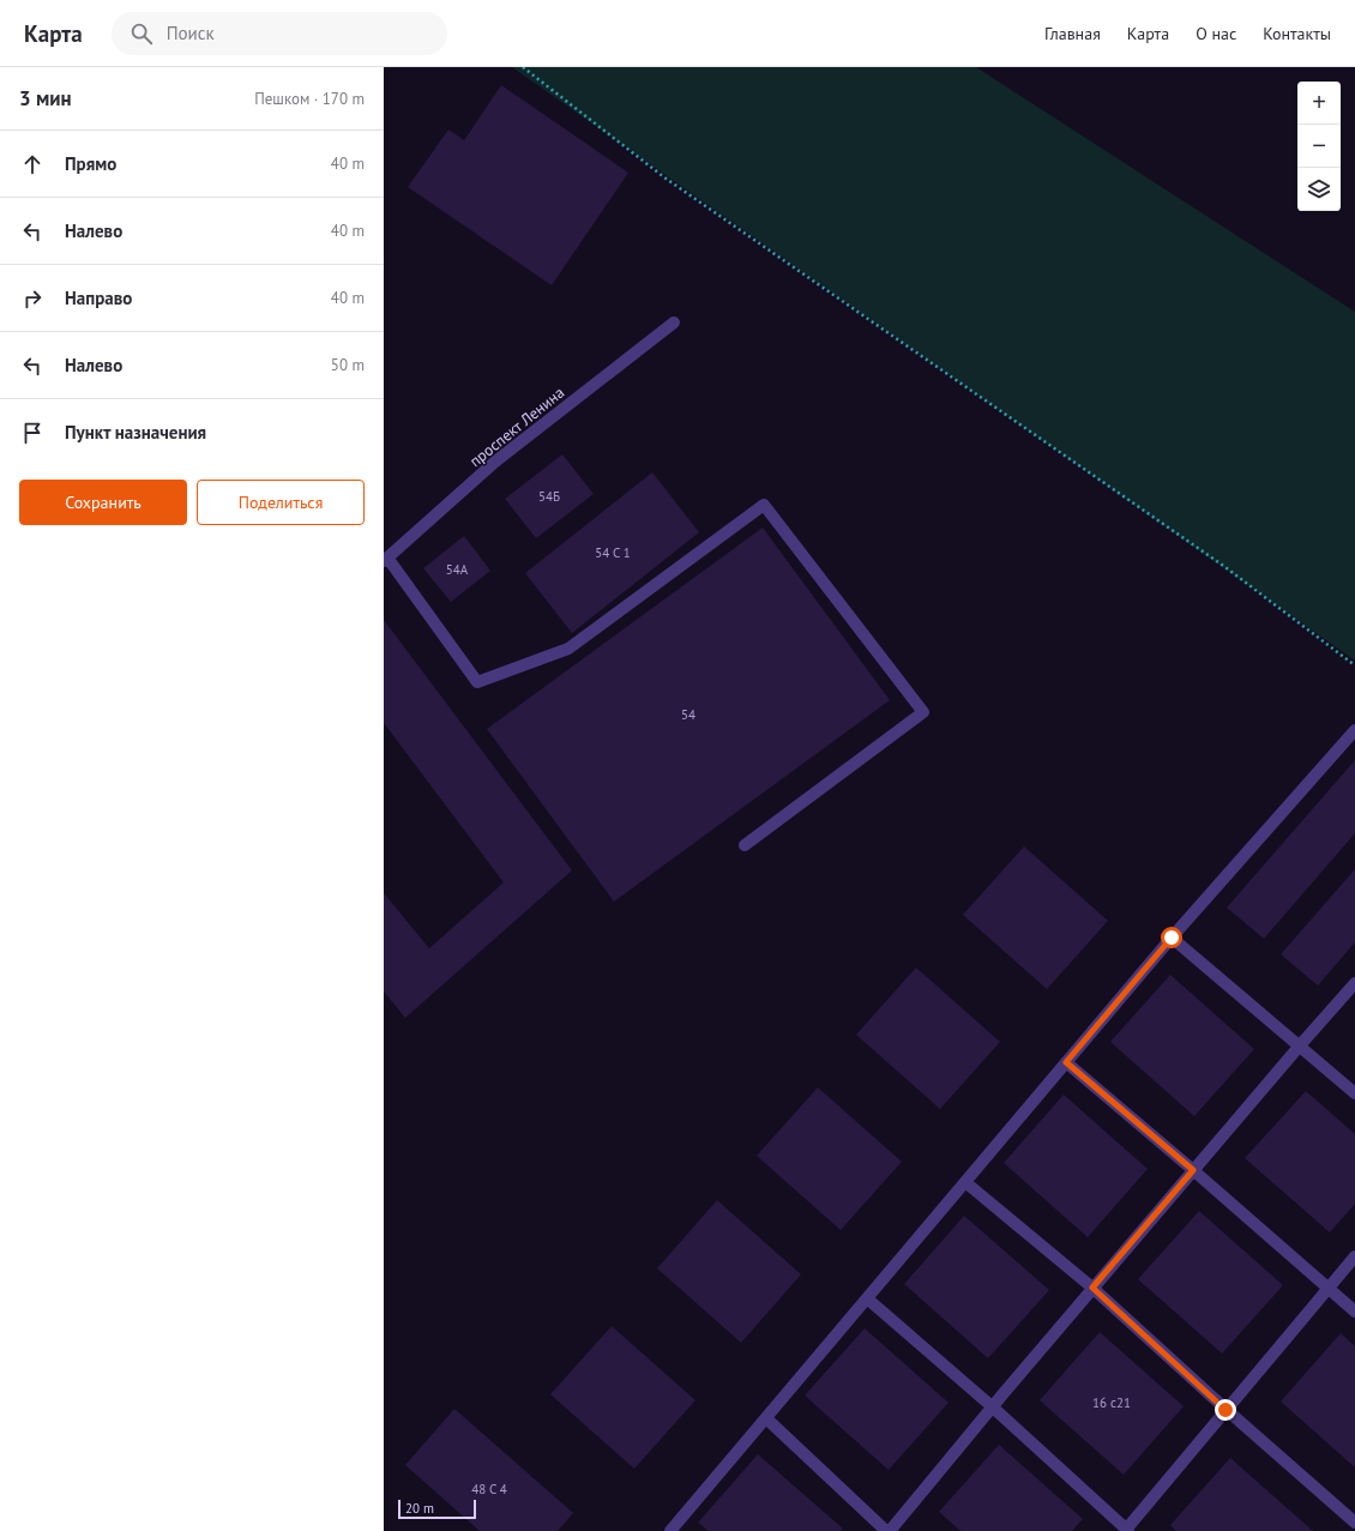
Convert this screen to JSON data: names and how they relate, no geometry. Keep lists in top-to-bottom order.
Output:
{
  "streets": {
    "street": ["проспект Ленина"]
  },
  "house_numbers": [
    "54Б",
    "54 С 1",
    "54А",
    "54",
    "16 с21",
    "48 С 4"
  ],
  "scale_bar": "20 m",
  "page": {
    "header": "Карта",
    "search": "Поиск",
    "nav": [
      "Главная",
      "Карта",
      "О нас",
      "Контакты"
    ],
    "heading": ["3 мин", "Пешком · 170 m"],
    "map_buttons": ["+", "−"],
    "list": [
      ["Прямо", "40 m"],
      ["Налево", "40 m"],
      ["Направо", "40 m"],
      ["Налево", "50 m"],
      "Пункт назначения"
    ],
    "buttons": ["Сохранить", "Поделиться"],
    "scale": "20 m"
  }
}
